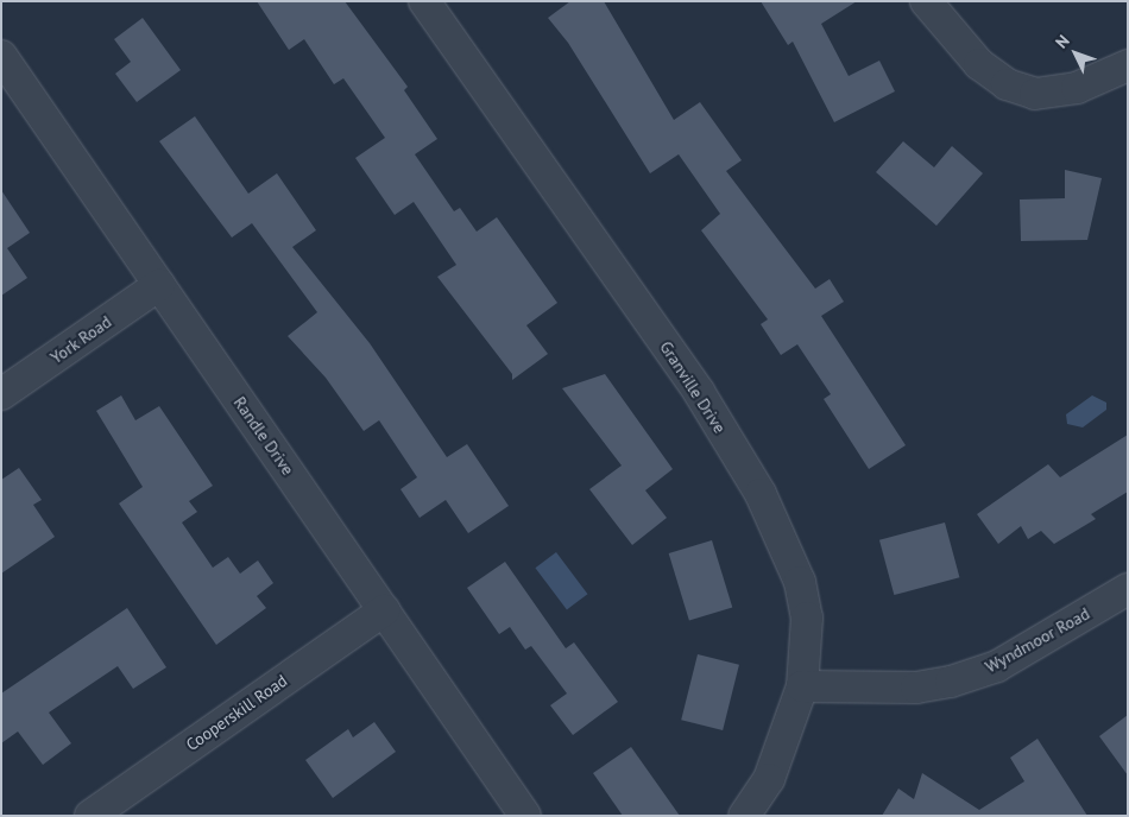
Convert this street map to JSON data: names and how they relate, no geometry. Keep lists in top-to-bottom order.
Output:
{
  "streets": {
    "street": [
      "York Road",
      "Granville Drive",
      "Randle Drive",
      "Wyndmoor Road",
      "Cooperskill Road"
    ]
  },
  "crossings": [
    ["York Road", "Randle Drive"],
    ["Granville Drive", "Wyndmoor Road"],
    ["Randle Drive", "Cooperskill Road"]
  ],
  "north": "top left"
}
